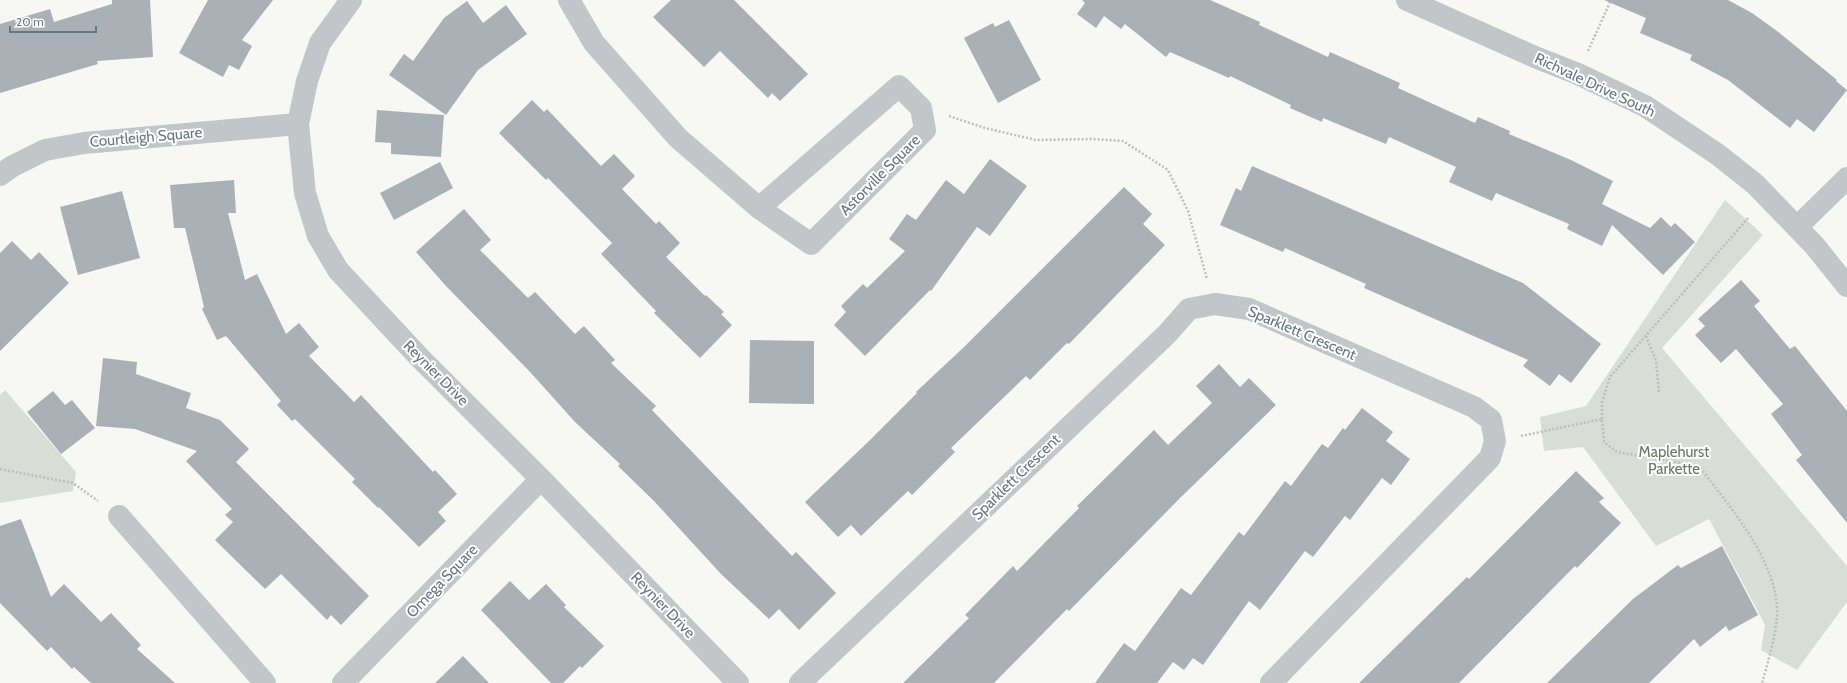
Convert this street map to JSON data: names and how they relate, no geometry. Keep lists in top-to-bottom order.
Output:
{
  "streets": {
    "street": [
      "Richvale Drive South",
      "Courtleigh Square",
      "Astorville Square",
      "Sparklett Crescent",
      "Reynier Drive",
      "Omega Square"
    ]
  },
  "crossings": [
    ["Courtleigh Square", "Reynier Drive"],
    ["Reynier Drive", "Omega Square"]
  ],
  "parks": ["Maplehurst Parkette"],
  "scale_bar": "20 m"
}
